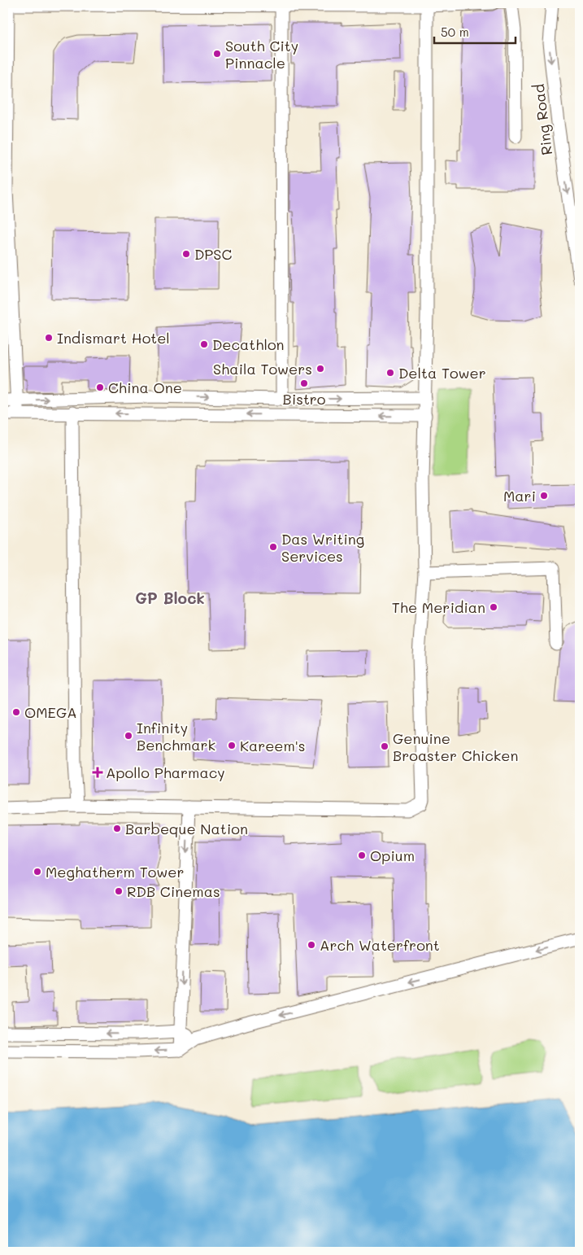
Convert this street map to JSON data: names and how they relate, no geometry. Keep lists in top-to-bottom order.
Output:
{
  "streets": {
    "street": ["Ring Road"]
  },
  "districts": ["GP Block"],
  "places": {
    "other": [
      "South City Pinnacle",
      "DPSC",
      "Indismart Hotel",
      "Decathlon",
      "Shaila Towers",
      "Delta Tower",
      "Bistro",
      "China One",
      "Mari",
      "Das Writing Services",
      "The Meridian",
      "OMEGA",
      "Infinity Benchmark",
      "Kareem's",
      "Genuine Broaster Chicken",
      "Barbeque Nation",
      "Opium",
      "Meghatherm Tower",
      "RDB Cinemas",
      "Arch Waterfront"
    ],
    "health": ["Apollo Pharmacy"]
  },
  "scale_bar": "50 m"
}
